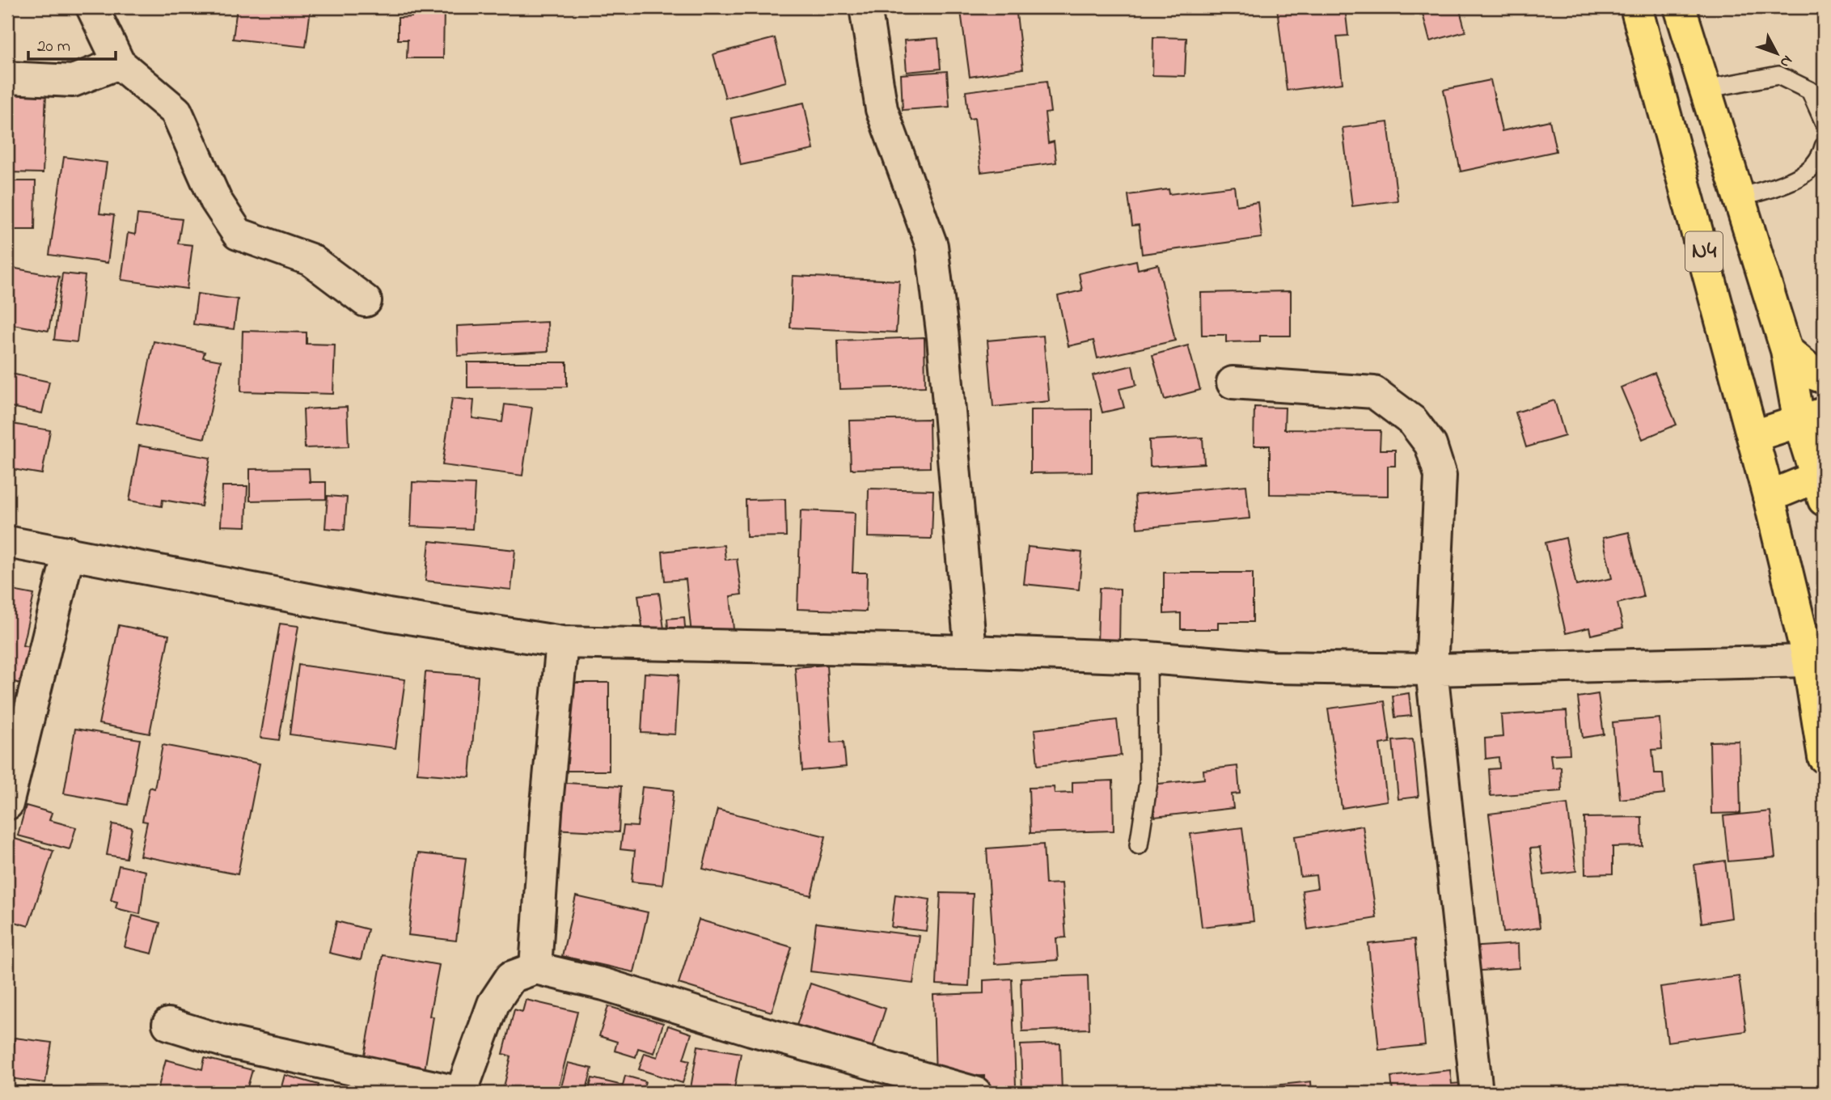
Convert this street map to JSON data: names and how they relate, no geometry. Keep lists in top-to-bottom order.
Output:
{
  "streets": {
    "main road": ["N4"]
  },
  "scale_bar": "20 m",
  "north": "bottom right"
}
